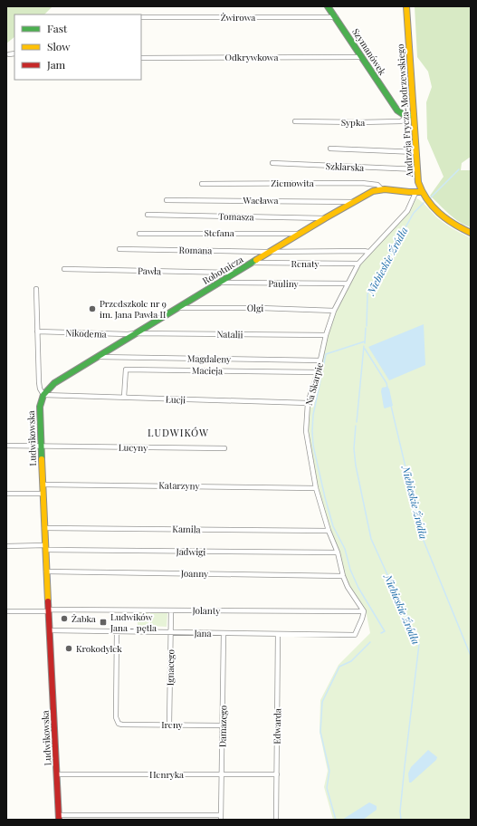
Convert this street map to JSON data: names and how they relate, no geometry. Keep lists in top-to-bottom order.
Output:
{
  "streets": {
    "street": [
      "Żwirowa",
      "Szymanówek",
      "Odkrywkowa",
      "Andrzeja Frycza-Modrzewskiego",
      "Sypka",
      "Szklarska",
      "Ziemowita",
      "Wacława",
      "Tomasza",
      "Stefana",
      "Romana",
      "Renaty",
      "Robotnicza",
      "Pawła",
      "Pauliny",
      "Olgi",
      "Nikodema",
      "Natalii",
      "Magdaleny",
      "Macieja",
      "Na Skarpie",
      "Łucji",
      "Ludwikowska",
      "Lucyny",
      "Katarzyny",
      "Kamila",
      "Jadwigi",
      "Joanny",
      "Jolanty",
      "Jana",
      "Ignacego",
      "Ireny",
      "Damazego",
      "Edwarda",
      "Henryka"
    ]
  },
  "crossings": [
    ["Żwirowa", "Szymanówek"],
    ["Szymanówek", "Odkrywkowa"],
    ["Szymanówek", "Sypka"],
    ["Andrzeja Frycza-Modrzewskiego", "Szklarska"],
    ["Andrzeja Frycza-Modrzewskiego", "Robotnicza"],
    ["Ziemowita", "Robotnicza"],
    ["Wacława", "Robotnicza"],
    ["Tomasza", "Robotnicza"],
    ["Stefana", "Robotnicza"],
    ["Romana", "Robotnicza"],
    ["Romana", "Na Skarpie"],
    ["Renaty", "Robotnicza"],
    ["Renaty", "Na Skarpie"],
    ["Robotnicza", "Pawła"],
    ["Robotnicza", "Pauliny"],
    ["Robotnicza", "Olgi"],
    ["Robotnicza", "Nikodema"],
    ["Robotnicza", "Natalii"],
    ["Robotnicza", "Magdaleny"],
    ["Robotnicza", "Na Skarpie"],
    ["Robotnicza", "Łucji"],
    ["Robotnicza", "Ludwikowska"],
    ["Pauliny", "Na Skarpie"],
    ["Olgi", "Na Skarpie"],
    ["Nikodema", "Natalii"],
    ["Nikodema", "Ludwikowska"],
    ["Natalii", "Na Skarpie"],
    ["Magdaleny", "Na Skarpie"],
    ["Macieja", "Na Skarpie"],
    ["Macieja", "Łucji"],
    ["Na Skarpie", "Łucji"],
    ["Na Skarpie", "Katarzyny"],
    ["Na Skarpie", "Kamila"],
    ["Na Skarpie", "Jadwigi"],
    ["Na Skarpie", "Joanny"],
    ["Na Skarpie", "Jolanty"],
    ["Na Skarpie", "Jana"],
    ["Łucji", "Ludwikowska"],
    ["Ludwikowska", "Lucyny"],
    ["Ludwikowska", "Katarzyny"],
    ["Ludwikowska", "Kamila"],
    ["Ludwikowska", "Jadwigi"],
    ["Ludwikowska", "Joanny"],
    ["Ludwikowska", "Jolanty"],
    ["Ludwikowska", "Jana"],
    ["Ludwikowska", "Henryka"],
    ["Jolanty", "Jana"],
    ["Jolanty", "Ignacego"],
    ["Jana", "Ignacego"],
    ["Jana", "Ireny"],
    ["Jana", "Damazego"],
    ["Jana", "Edwarda"],
    ["Ignacego", "Ireny"],
    ["Ireny", "Damazego"],
    ["Damazego", "Henryka"],
    ["Edwarda", "Henryka"]
  ],
  "districts": ["LUDWIKÓW"],
  "water": ["Niebieskie Źródła", "Niebieskie Żródła"],
  "places": {
    "other": ["Przedszkole nr 9 im. Jana Pawła II", "Żabka", "Krokodylek"],
    "transit": ["Ludwików Jana - pętla"]
  },
  "legend": ["Fast", "Slow", "Jam"]
}
